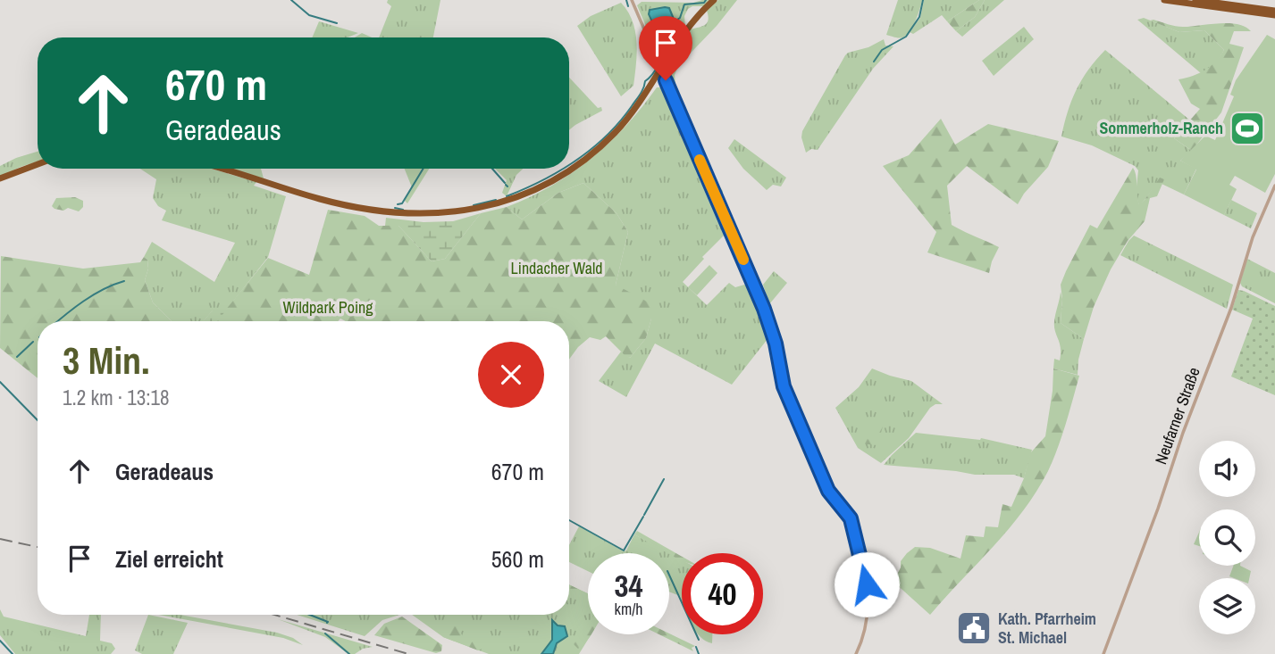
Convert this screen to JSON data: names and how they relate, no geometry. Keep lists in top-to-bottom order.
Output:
{
  "streets": {
    "street": ["Neufarner Straße"]
  },
  "parks": ["Lindacher Wald", "Wildpark Poing"],
  "places": {
    "sports": ["Sommerholz-Ranch"],
    "public building": ["Kath. Pfarrheim St. Michael"]
  },
  "page": {
    "turn": ["670 m", "Geradeaus"],
    "heading": ["3 Min.", "1.2 km · 13:18"],
    "list": [
      {
        "name": "Geradeaus",
        "value": "670 m"
      },
      {
        "name": "Ziel erreicht",
        "value": "560 m"
      }
    ],
    "speed": "34 km/h",
    "limit": "40"
  }
}
